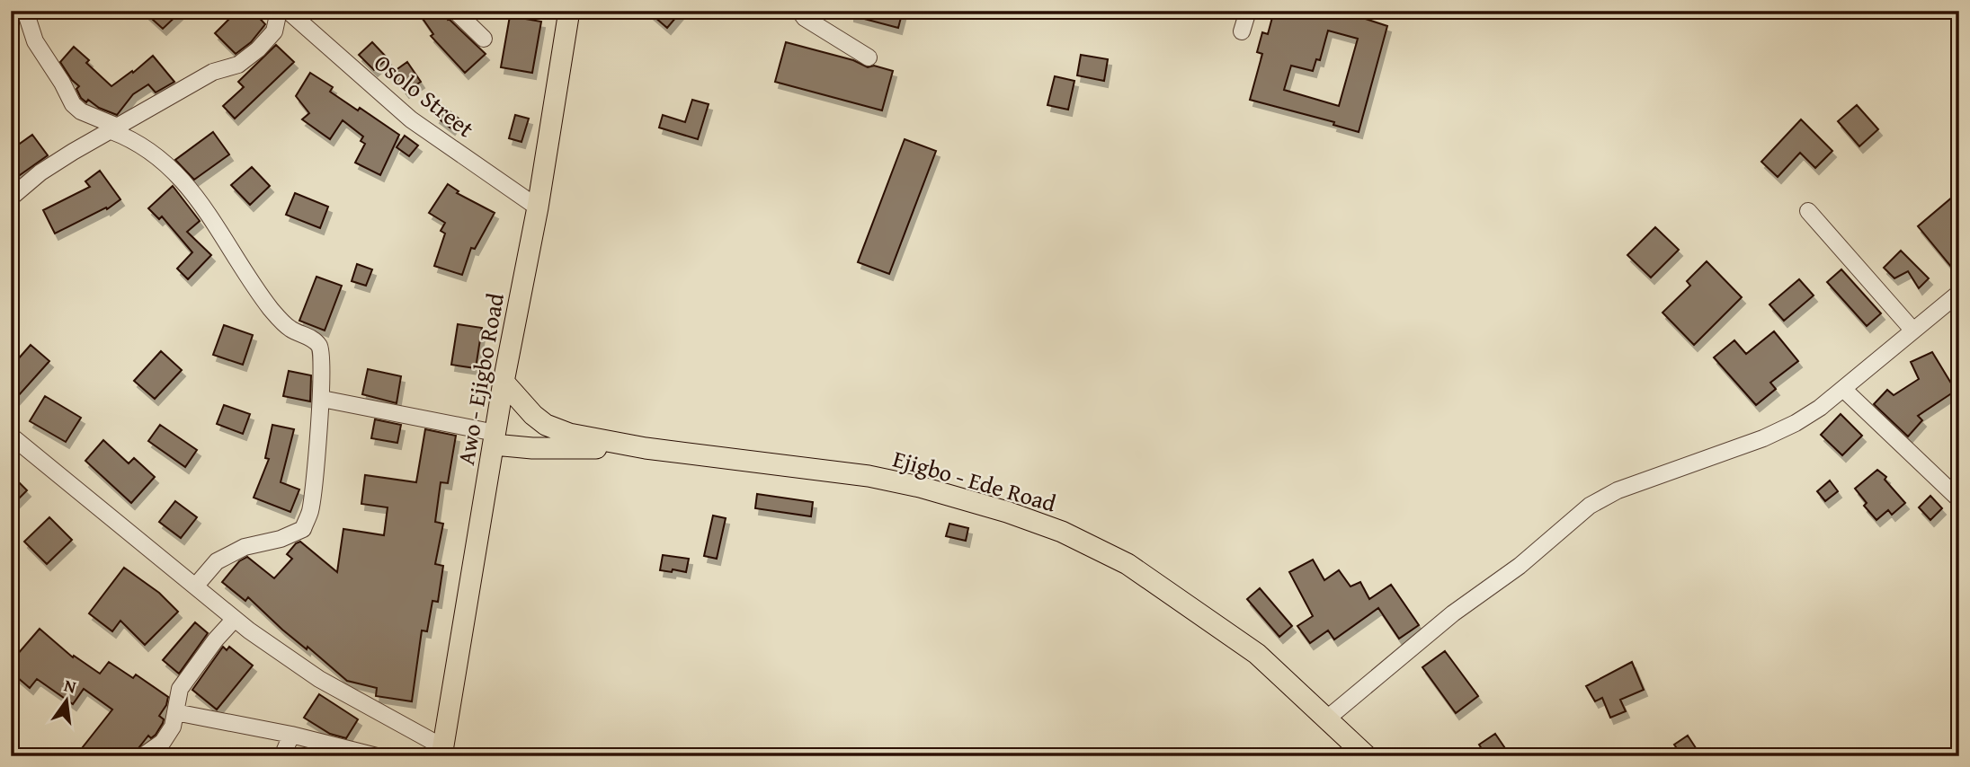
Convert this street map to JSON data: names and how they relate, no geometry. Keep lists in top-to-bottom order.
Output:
{
  "streets": {
    "main road": ["Awo - Ejigbo Road", "Ejigbo - Ede Road"],
    "street": ["Osolo Street"]
  },
  "crossings": [
    ["Osolo Street", "Awo - Ejigbo Road"],
    ["Awo - Ejigbo Road", "Ejigbo - Ede Road"]
  ],
  "north": "top"
}
